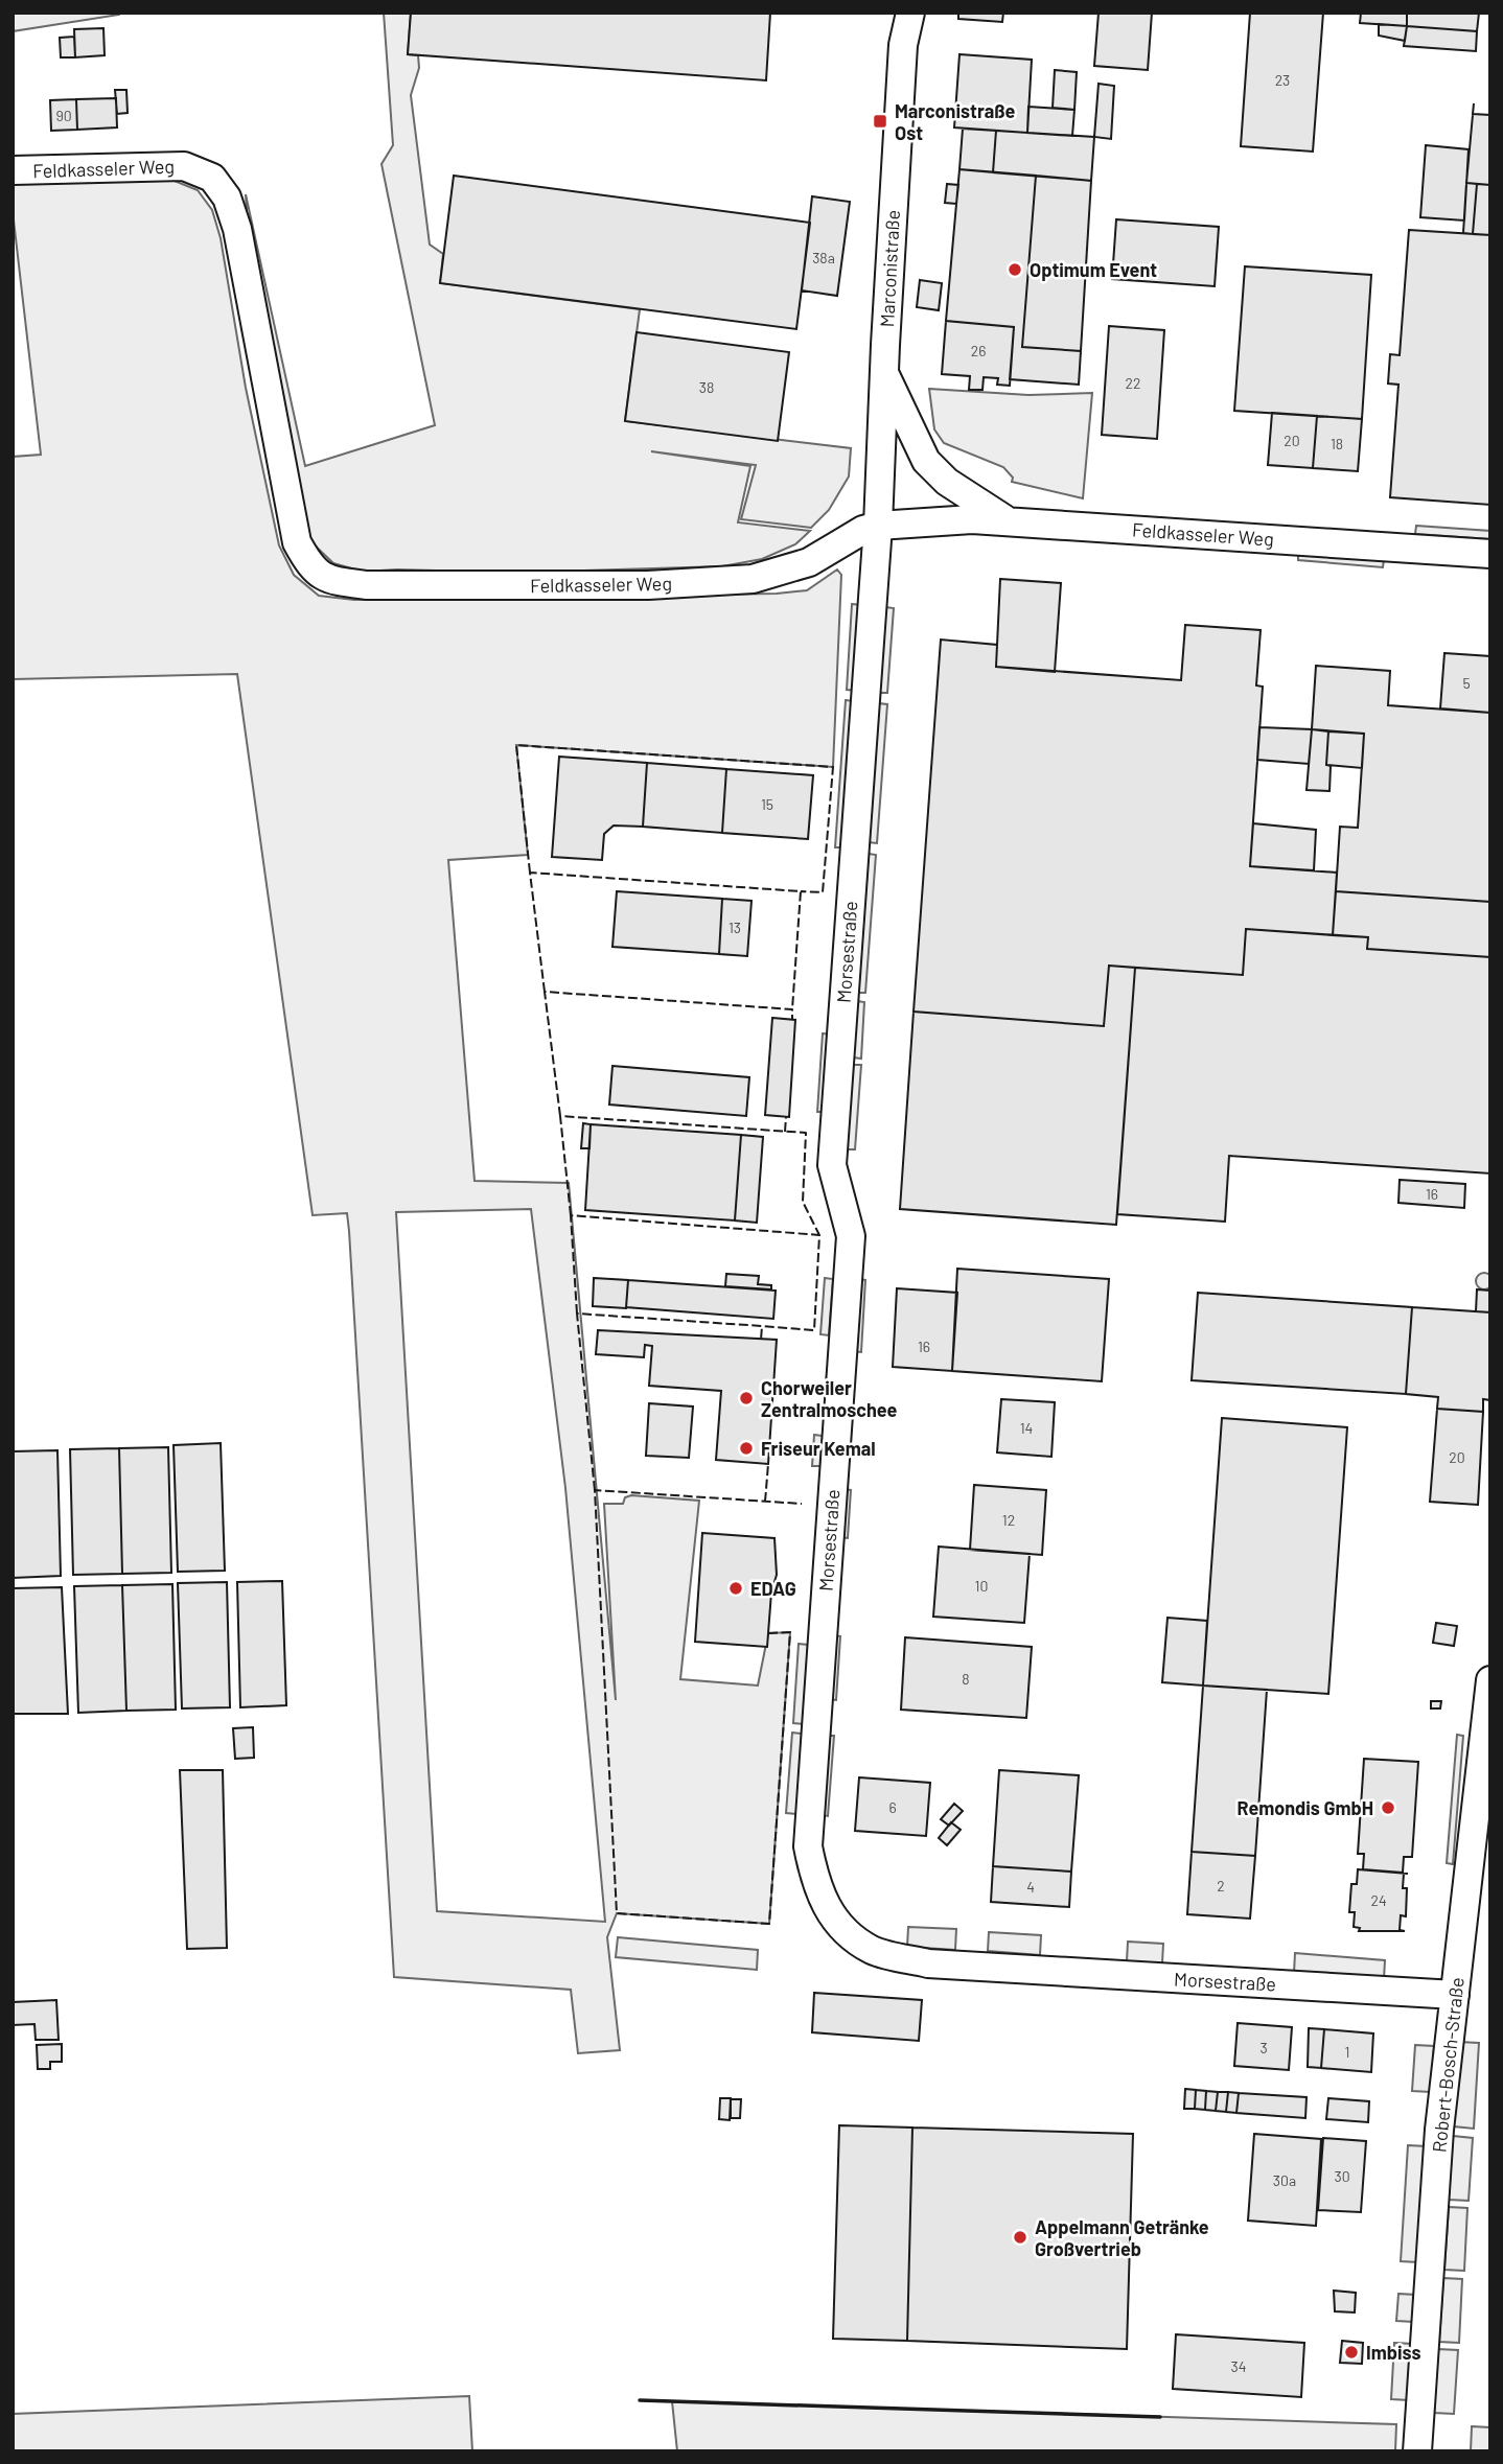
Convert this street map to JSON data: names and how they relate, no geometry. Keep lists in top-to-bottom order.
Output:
{
  "streets": {
    "street": [
      "Feldkasseler Weg",
      "Marconistraße",
      "Morsestraße",
      "Robert-Bosch-Straße"
    ]
  },
  "crossings": [
    ["Feldkasseler Weg", "Marconistraße"],
    ["Feldkasseler Weg", "Morsestraße"],
    ["Marconistraße", "Morsestraße"],
    ["Morsestraße", "Robert-Bosch-Straße"]
  ],
  "places": {
    "transit": ["Marconistraße Ost"],
    "other": [
      "Optimum Event",
      "Chorweiler Zentralmoschee",
      "Friseur Kemal",
      "EDAG",
      "Remondis GmbH",
      "Appelmann Getränke Großvertrieb",
      "Imbiss"
    ]
  },
  "house_numbers": [
    "23",
    "90",
    "38a",
    "26",
    "22",
    "38",
    "20",
    "18",
    "5",
    "15",
    "13",
    "16",
    "16",
    "14",
    "20",
    "12",
    "10",
    "8",
    "6",
    "2",
    "4",
    "24",
    "3",
    "1",
    "30",
    "30a",
    "34"
  ]
}
